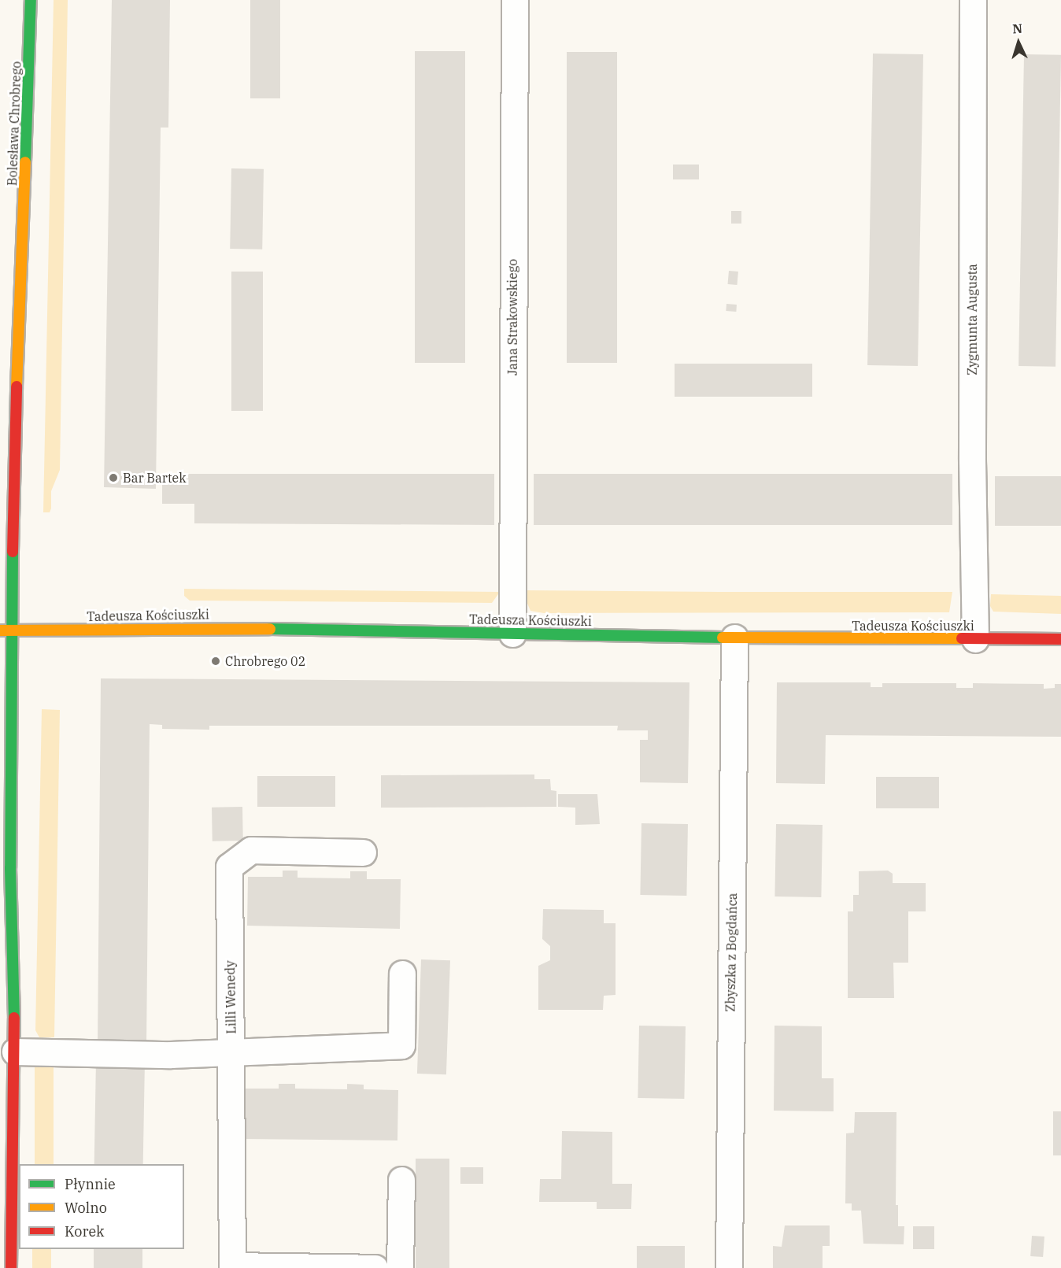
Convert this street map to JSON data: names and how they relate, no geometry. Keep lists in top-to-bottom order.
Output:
{
  "streets": {
    "street": [
      "Bolesława Chrobrego",
      "Jana Strakowskiego",
      "Zygmunta Augusta",
      "Tadeusza Kościuszki",
      "Zbyszka z Bogdańca",
      "Lilli Wenedy"
    ]
  },
  "crossings": [
    ["Bolesława Chrobrego", "Tadeusza Kościuszki"],
    ["Jana Strakowskiego", "Tadeusza Kościuszki"],
    ["Zygmunta Augusta", "Tadeusza Kościuszki"],
    ["Tadeusza Kościuszki", "Zbyszka z Bogdańca"]
  ],
  "places": ["Bar Bartek", "Chrobrego 02"],
  "legend": ["Płynnie", "Wolno", "Korek"],
  "north": "top"
}
